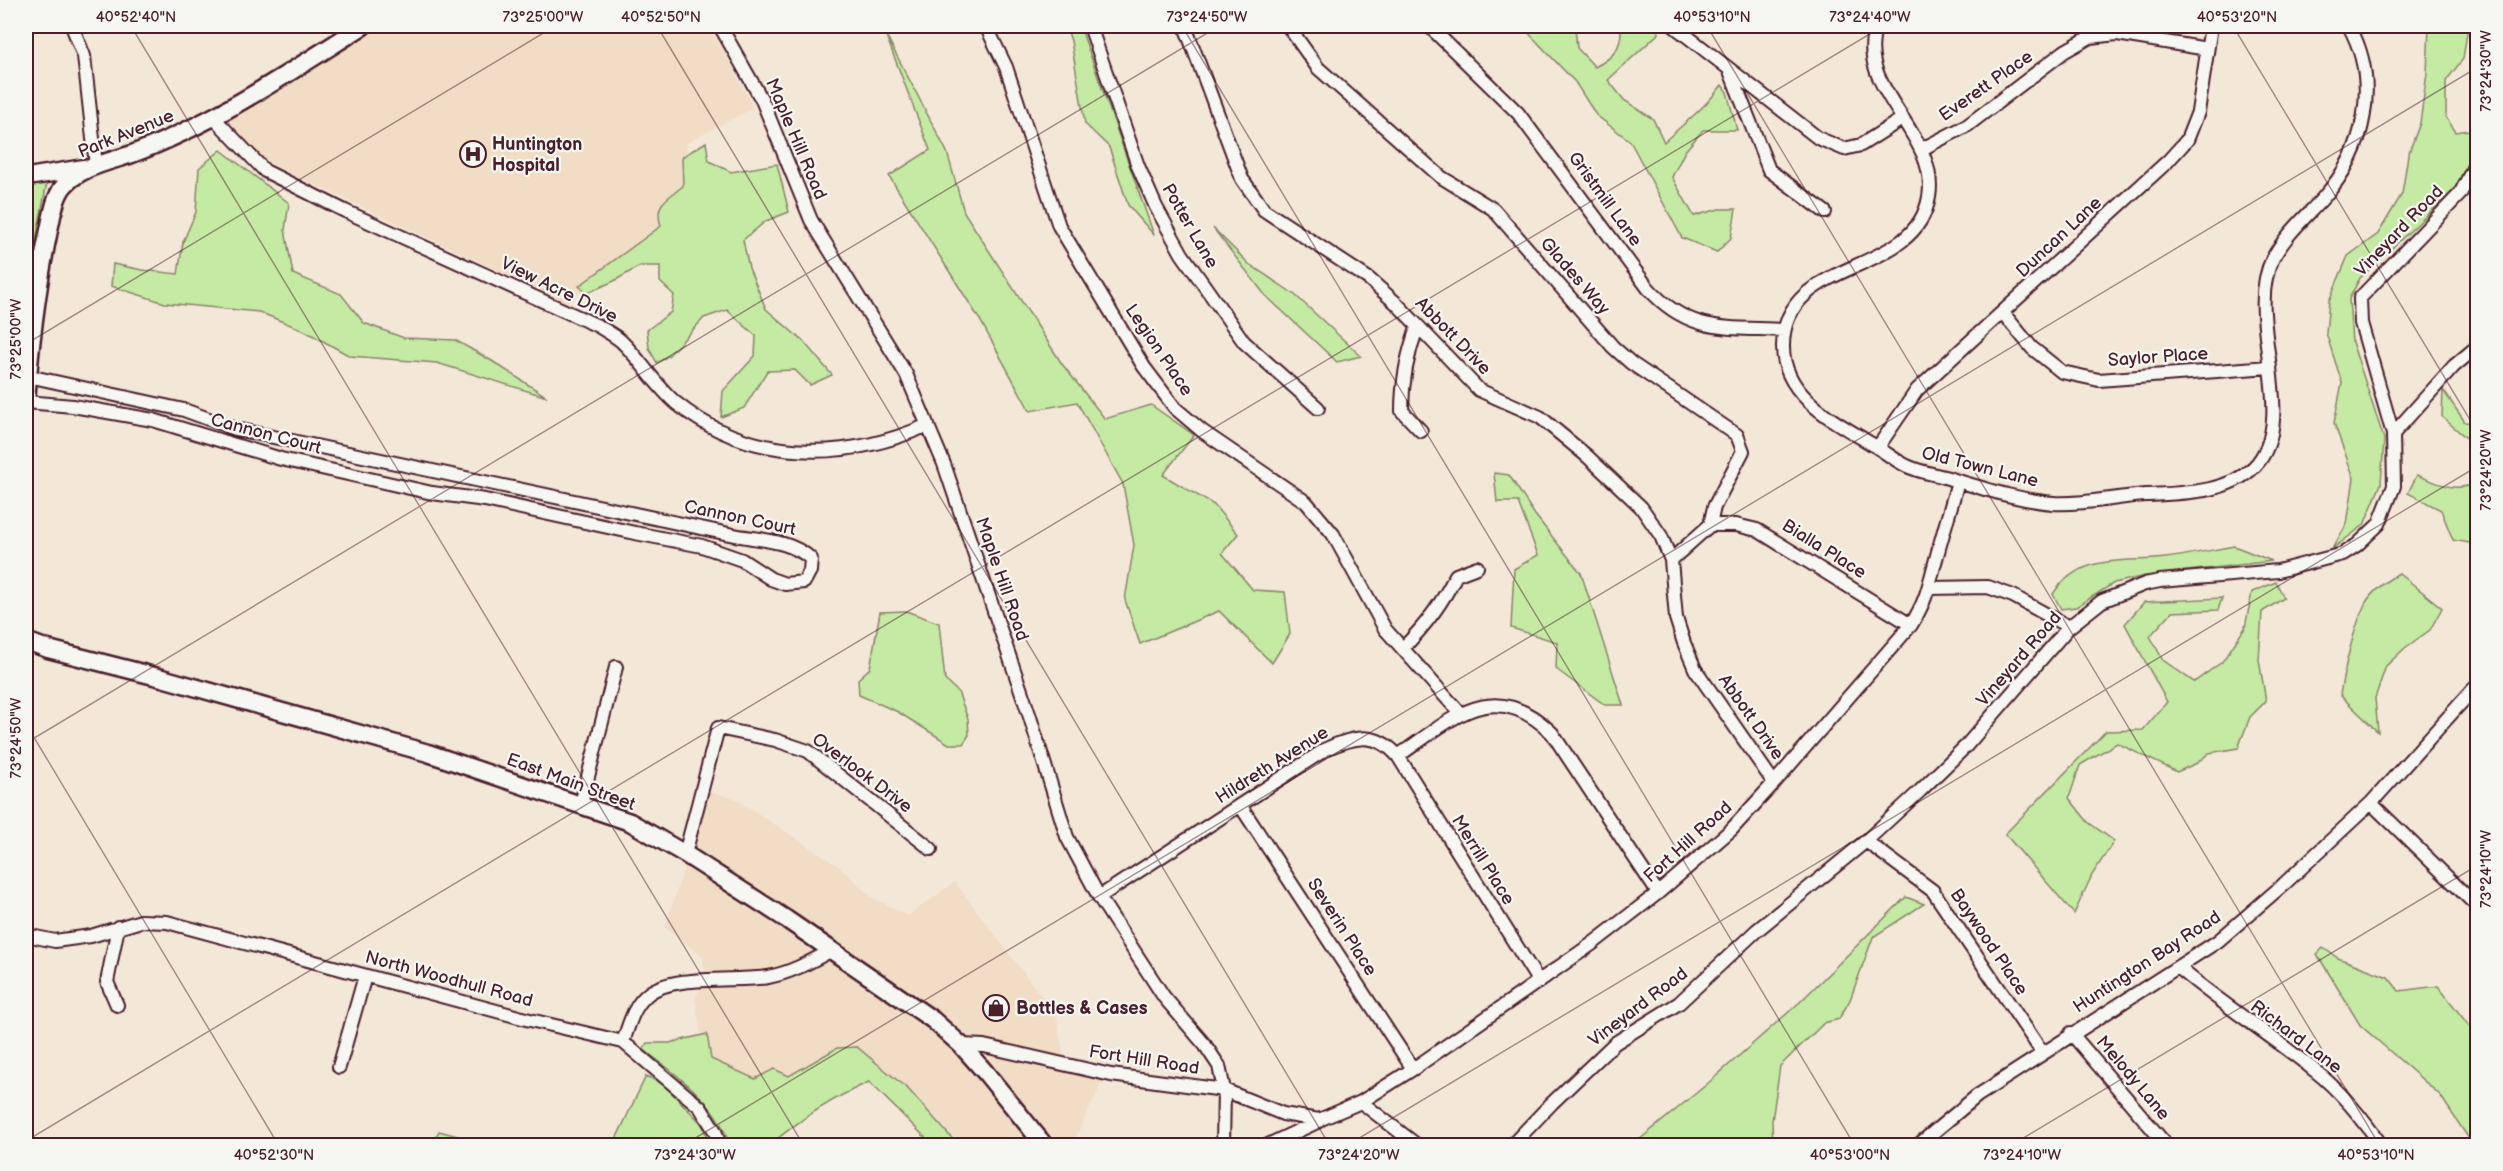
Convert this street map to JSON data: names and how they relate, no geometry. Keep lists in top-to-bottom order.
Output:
{
  "streets": {
    "main road": ["Park Avenue", "East Main Street"],
    "street": [
      "Everett Place",
      "Maple Hill Road",
      "Gristmill Lane",
      "Potter Lane",
      "Vineyard Road",
      "Duncan Lane",
      "Glades Way",
      "View Acre Drive",
      "Abbott Drive",
      "Legion Place",
      "Saylor Place",
      "Cannon Court",
      "Old Town Lane",
      "Bialla Place",
      "Hildreth Avenue",
      "Overlook Drive",
      "Fort Hill Road",
      "Merrill Place",
      "Severin Place",
      "Baywood Place",
      "Huntington Bay Road",
      "North Woodhull Road",
      "Richard Lane",
      "Melody Lane"
    ]
  },
  "crossings": [
    ["Everett Place", "Duncan Lane"],
    ["Park Avenue", "View Acre Drive"],
    ["Maple Hill Road", "View Acre Drive"],
    ["Maple Hill Road", "Hildreth Avenue"],
    ["Maple Hill Road", "Fort Hill Road"],
    ["Gristmill Lane", "Old Town Lane"],
    ["Vineyard Road", "Baywood Place"],
    ["Duncan Lane", "Saylor Place"],
    ["Duncan Lane", "Old Town Lane"],
    ["Glades Way", "Abbott Drive"],
    ["Glades Way", "Bialla Place"],
    ["Abbott Drive", "Fort Hill Road"],
    ["Saylor Place", "Old Town Lane"],
    ["Old Town Lane", "Fort Hill Road"],
    ["Bialla Place", "Fort Hill Road"],
    ["Hildreth Avenue", "Merrill Place"],
    ["Hildreth Avenue", "Severin Place"],
    ["Overlook Drive", "East Main Street"],
    ["East Main Street", "Fort Hill Road"],
    ["Fort Hill Road", "Merrill Place"],
    ["Fort Hill Road", "Severin Place"],
    ["Baywood Place", "Huntington Bay Road"],
    ["Huntington Bay Road", "Richard Lane"],
    ["Huntington Bay Road", "Melody Lane"]
  ],
  "places": {
    "hospital": ["Huntington Hospital"],
    "shop": ["Bottles & Cases"]
  },
  "coordinates": [
    "40°52'40\"N",
    "73°25'00\"W",
    "40°52'50\"N",
    "73°24'50\"W",
    "40°53'10\"N",
    "73°24'40\"W",
    "40°53'20\"N",
    "73°24'30\"W",
    "73°24'20\"W",
    "73°24'10\"W",
    "40°52'30\"N",
    "40°53'00\"N"
  ]
}
